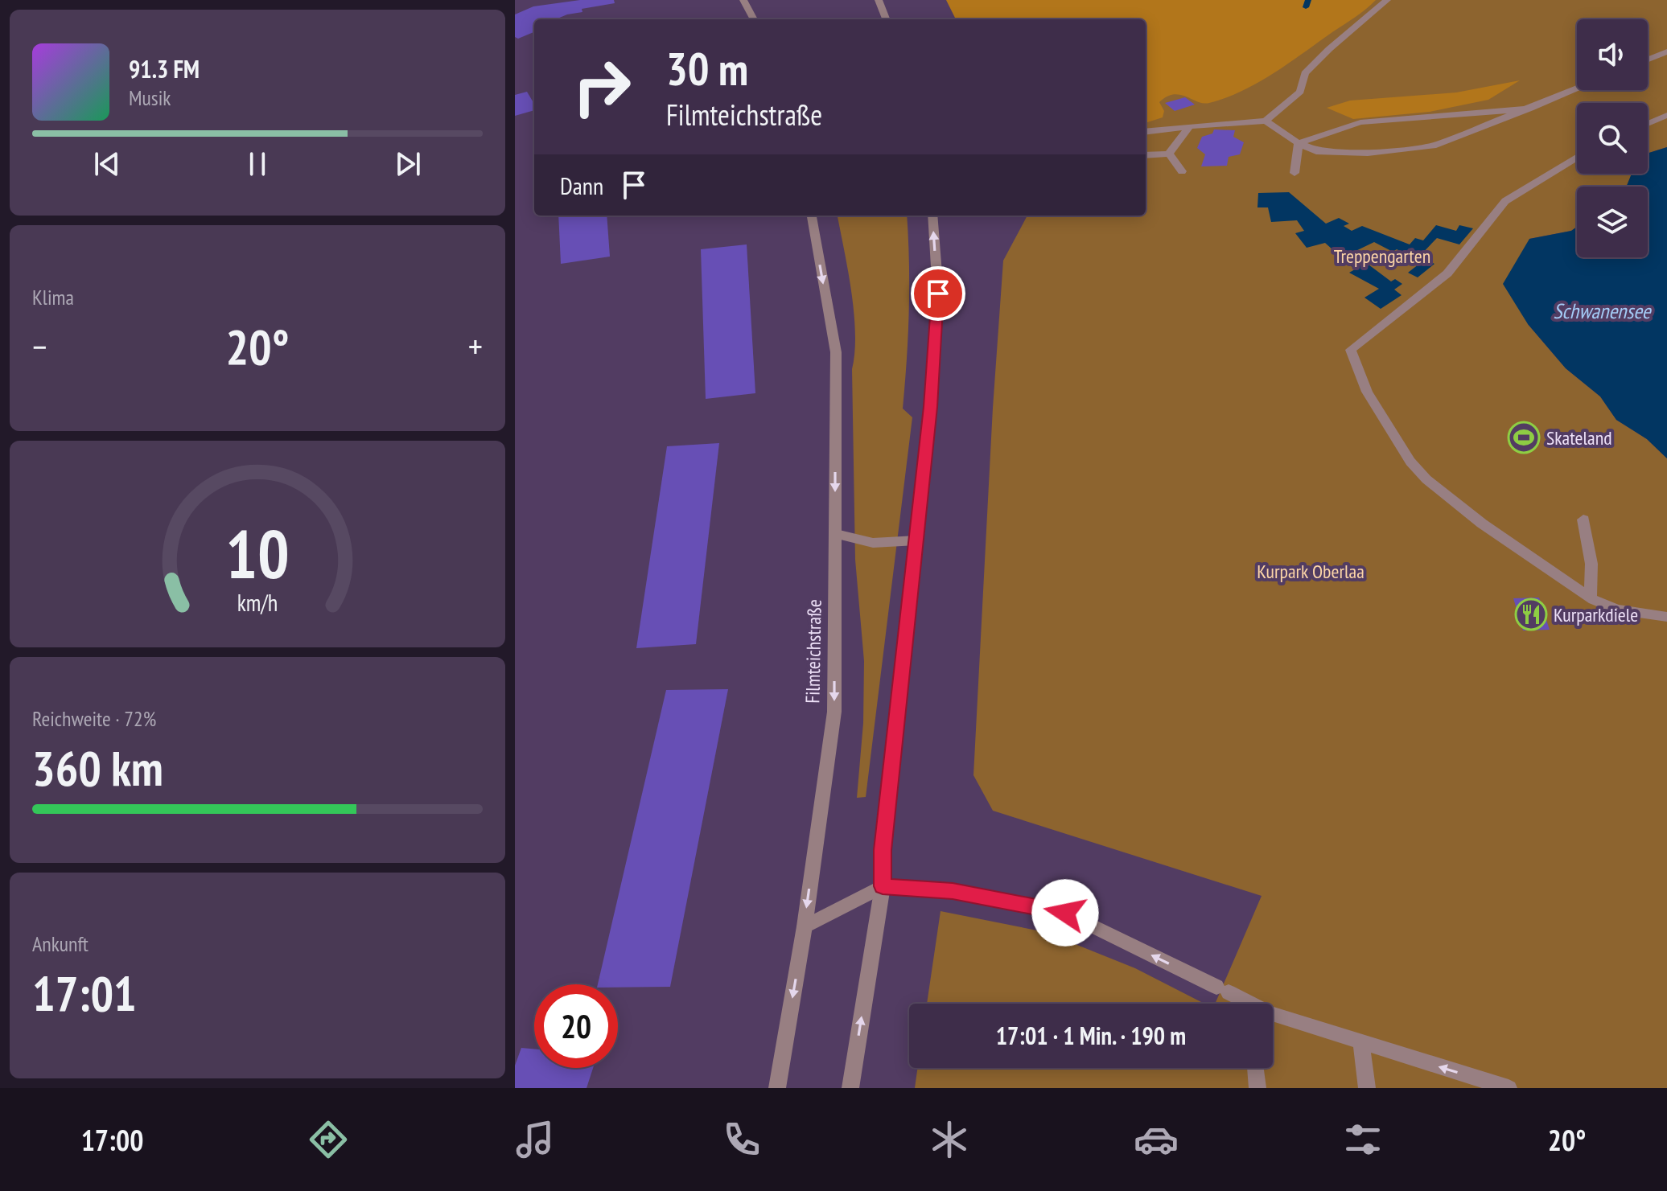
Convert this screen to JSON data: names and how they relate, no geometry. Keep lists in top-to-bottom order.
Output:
{
  "streets": {
    "street": ["Filmteichstraße"]
  },
  "water": ["Schwanensee"],
  "parks": ["Treppengarten", "Kurpark Oberlaa"],
  "places": {
    "sports": ["Skateland"],
    "restaurant": ["Kurparkdiele"]
  },
  "page": {
    "turn": ["30 m", "Filmteichstraße"],
    "song": ["91.3 FM", "Musik"],
    "then": "Dann",
    "tile": [
      "Klima",
      ["Reichweite · 72%", "360 km"],
      ["Ankunft", "17:01"]
    ],
    "heat": ["−", "20°", "+"],
    "limit": "20",
    "trip": "17:01 · 1 Min. · 190 m",
    "tabs": ["17:00", "20°"],
    "gauge": ["10", "km/h"]
  }
}
